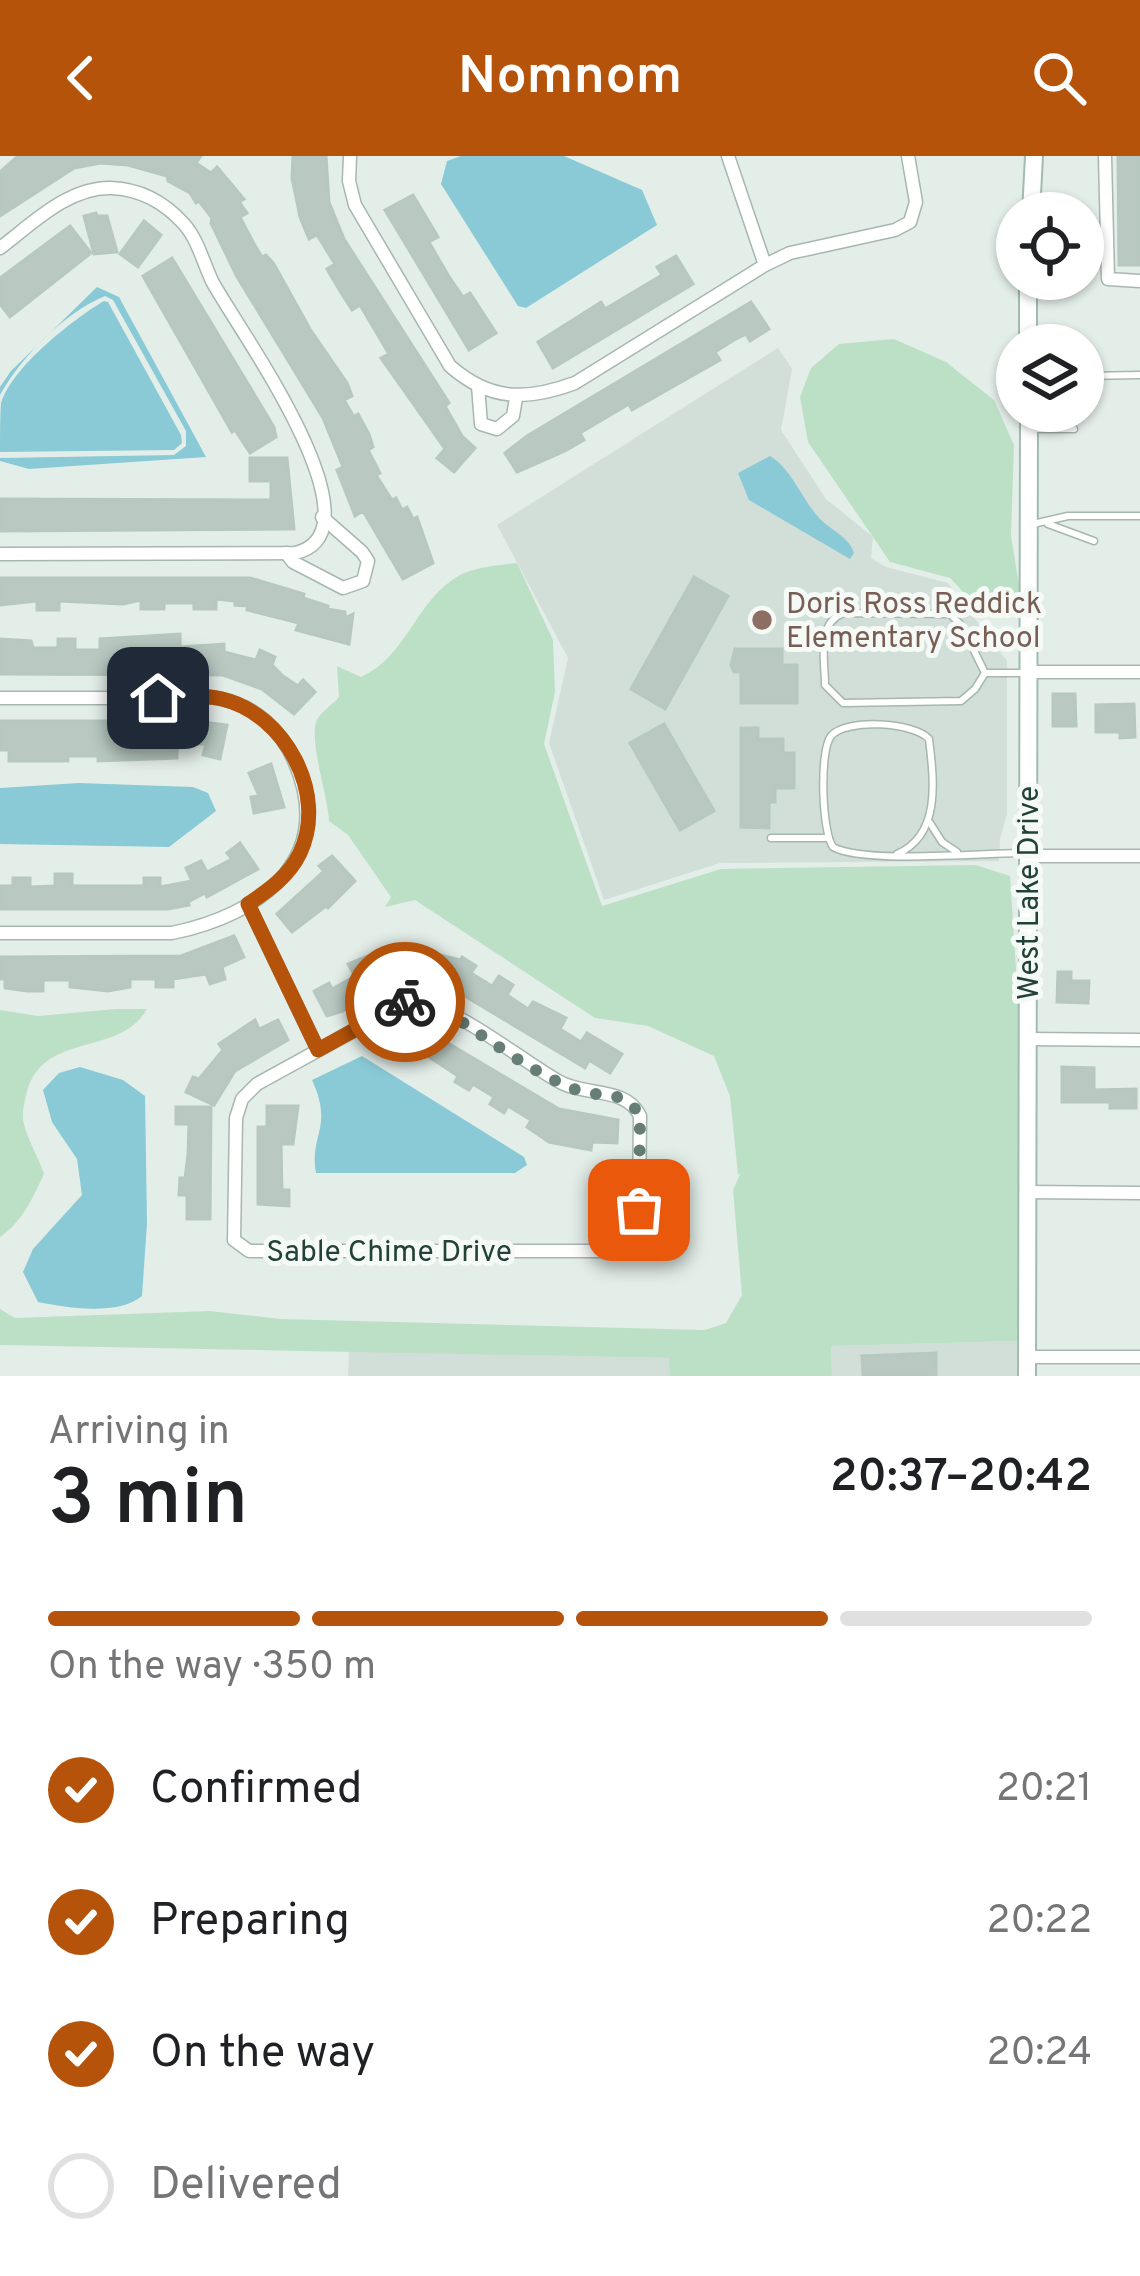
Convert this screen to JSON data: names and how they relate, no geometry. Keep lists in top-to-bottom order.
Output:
{
  "streets": {
    "street": ["West Lake Drive", "Sable Chime Drive"]
  },
  "places": ["Doris Ross Reddick Elementary School"],
  "page": {
    "header": "Nomnom",
    "heading": ["3 min", "Arriving in", "20:37–20:42"],
    "bar": "On the way · 350 m",
    "list": [
      ["Confirmed", "20:21"],
      ["Preparing", "20:22"],
      ["On the way", "20:24"],
      "Delivered"
    ]
  }
}
